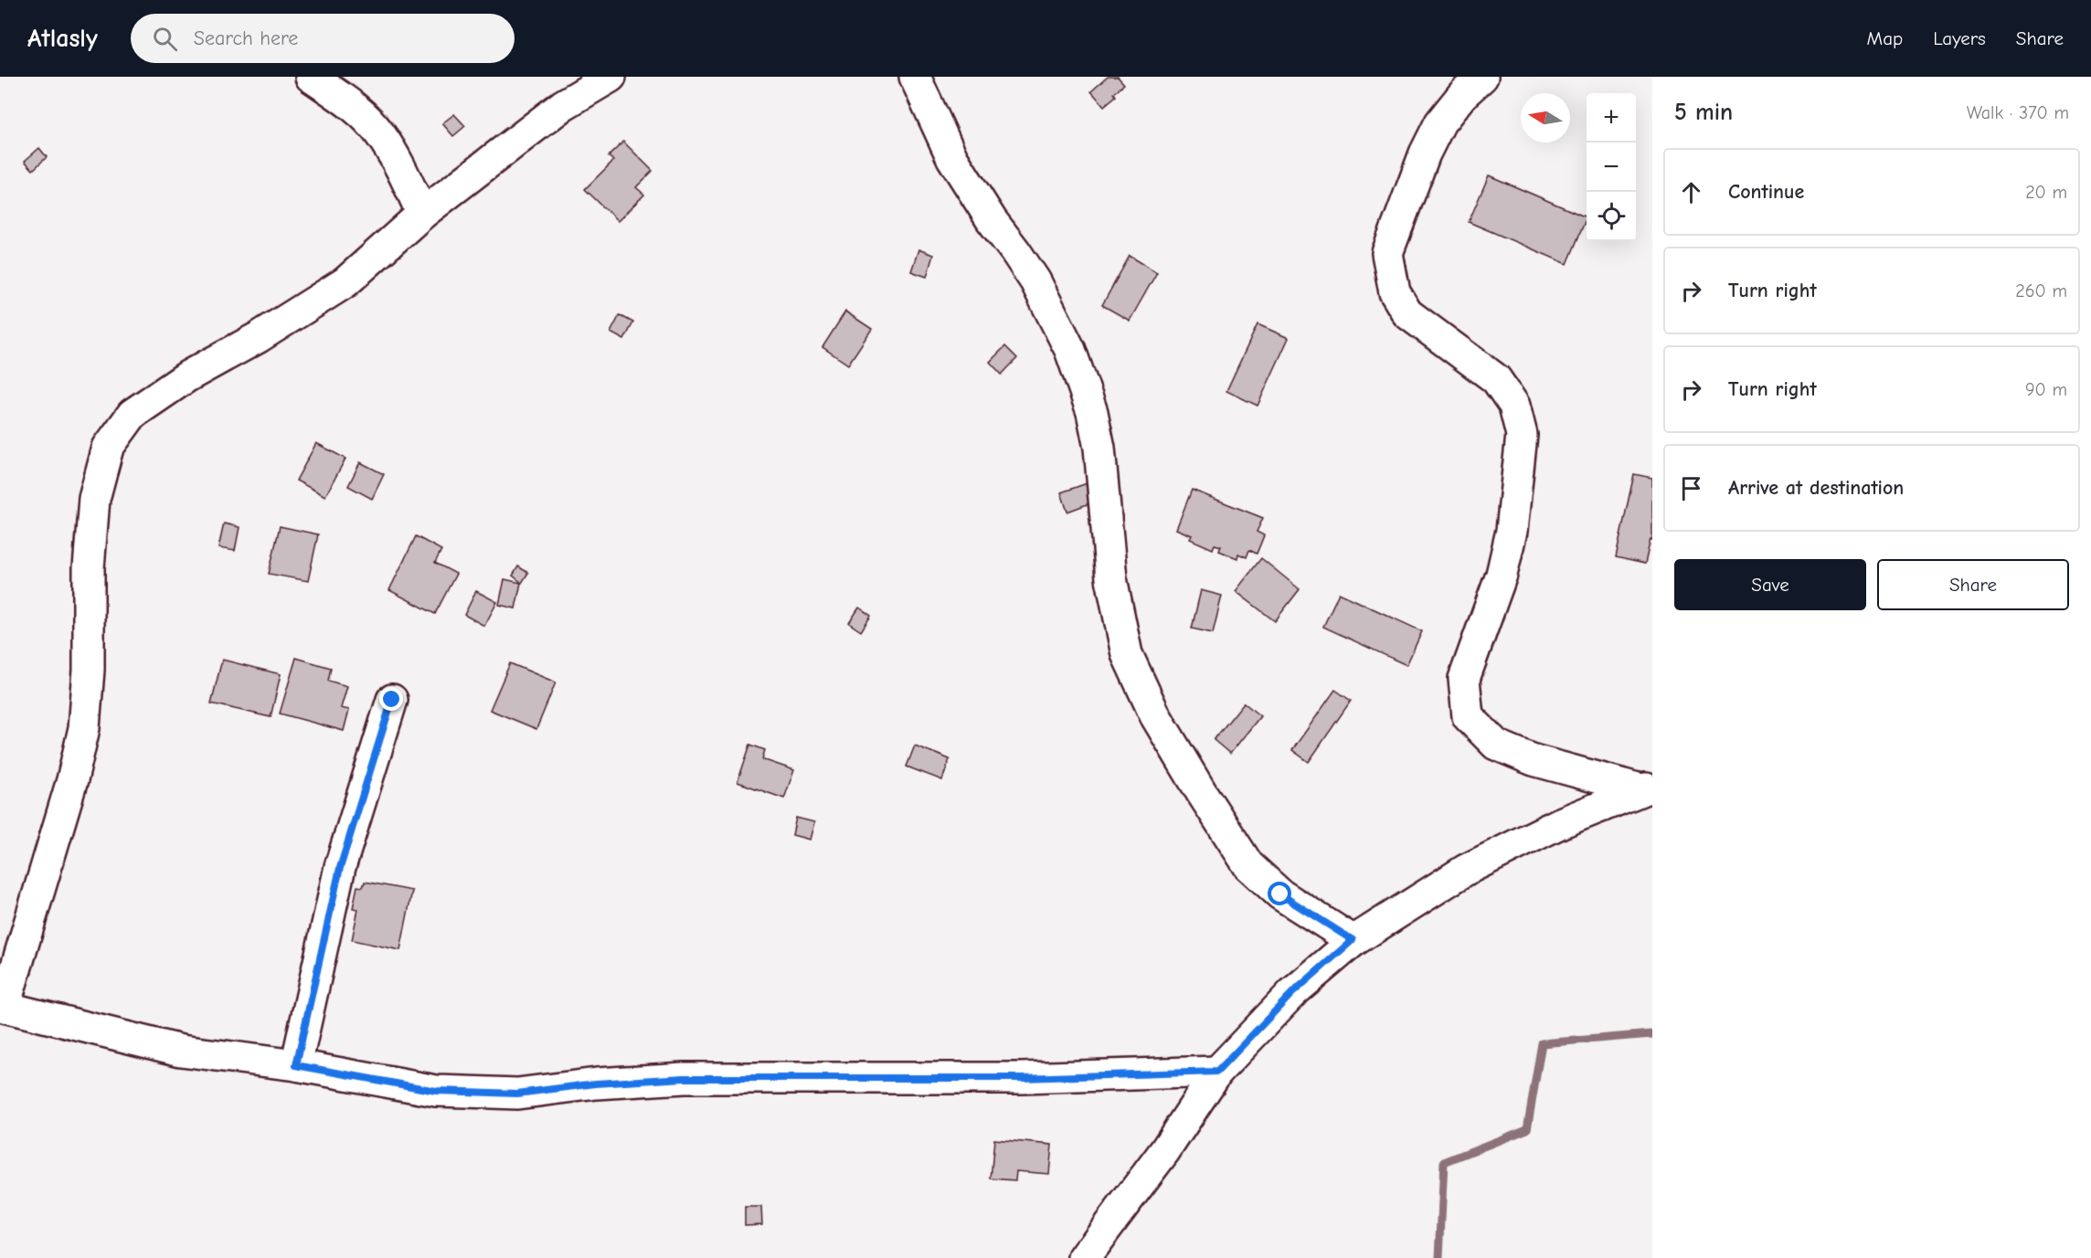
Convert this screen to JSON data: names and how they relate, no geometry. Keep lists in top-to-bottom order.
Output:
{
  "north": "left",
  "page": {
    "header": "Atlasly",
    "search": "Search here",
    "nav": ["Map", "Layers", "Share"],
    "heading": ["5 min", "Walk · 370 m"],
    "map_buttons": ["+", "−"],
    "list": [
      ["Continue", "20 m"],
      ["Turn right", "260 m"],
      ["Turn right", "90 m"],
      "Arrive at destination"
    ],
    "buttons": ["Save", "Share"]
  }
}
